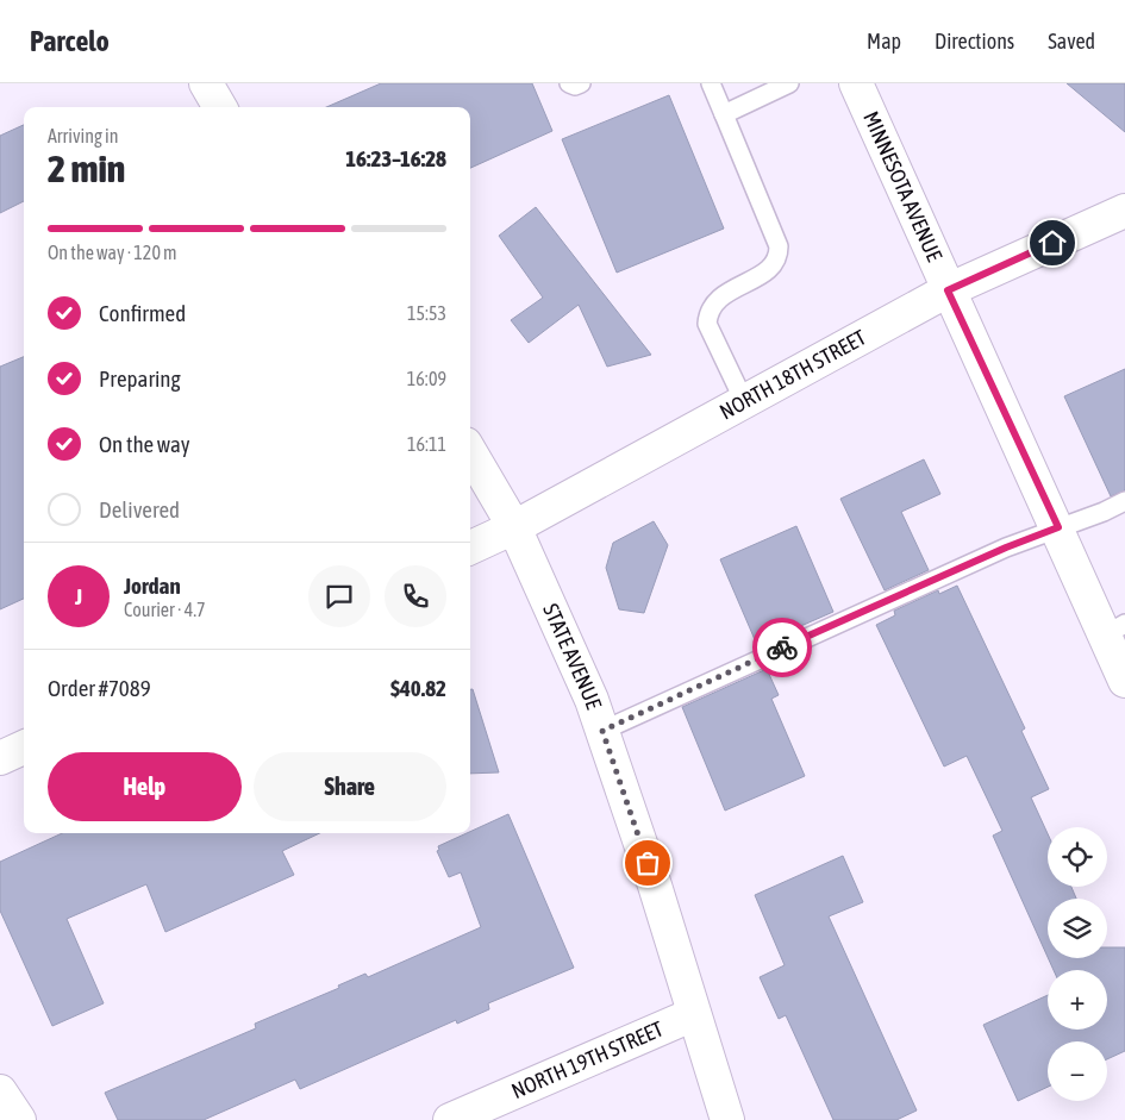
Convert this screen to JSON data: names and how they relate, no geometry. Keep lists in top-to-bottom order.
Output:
{
  "streets": {
    "main road": [
      "MINNESOTA AVENUE",
      "NORTH 18TH STREET",
      "STATE AVENUE",
      "NORTH 19TH STREET"
    ]
  },
  "crossings": [
    ["MINNESOTA AVENUE", "NORTH 18TH STREET"],
    ["NORTH 18TH STREET", "STATE AVENUE"],
    ["STATE AVENUE", "NORTH 19TH STREET"]
  ],
  "page": {
    "header": "Parcelo",
    "nav": ["Map", "Directions", "Saved"],
    "heading": ["2 min", "Arriving in", "16:23–16:28"],
    "panel": [
      "Jordan",
      "Courier · 4.7",
      "Order #7089",
      "$40.82"
    ],
    "bar": "On the way · 120 m",
    "list": [
      ["Confirmed", "15:53"],
      ["Preparing", "16:09"],
      ["On the way", "16:11"],
      "Delivered"
    ],
    "round": "J",
    "buttons": ["Help", "Share"],
    "map_buttons": ["+", "−"]
  }
}
